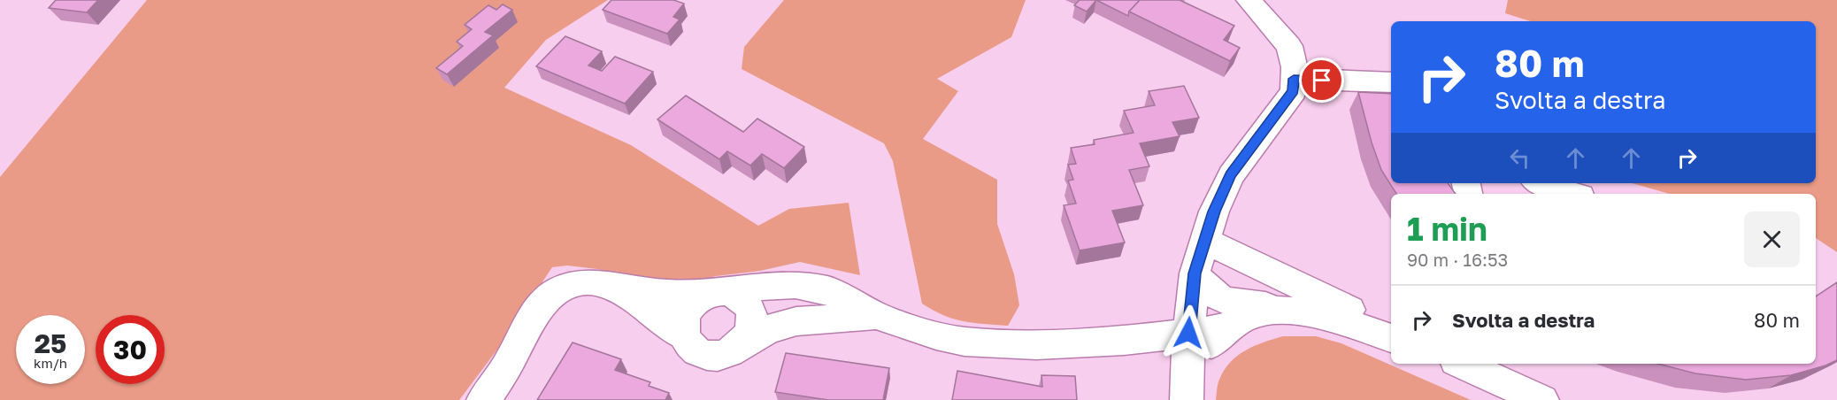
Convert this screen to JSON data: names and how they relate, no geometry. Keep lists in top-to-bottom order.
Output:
{
  "page": {
    "turn": ["80 m", "Svolta a destra"],
    "heading": ["1 min", "90 m · 16:53"],
    "list": [
      {
        "name": "Svolta a destra",
        "value": "80 m"
      }
    ],
    "speed": "25 km/h",
    "limit": "30"
  }
}
